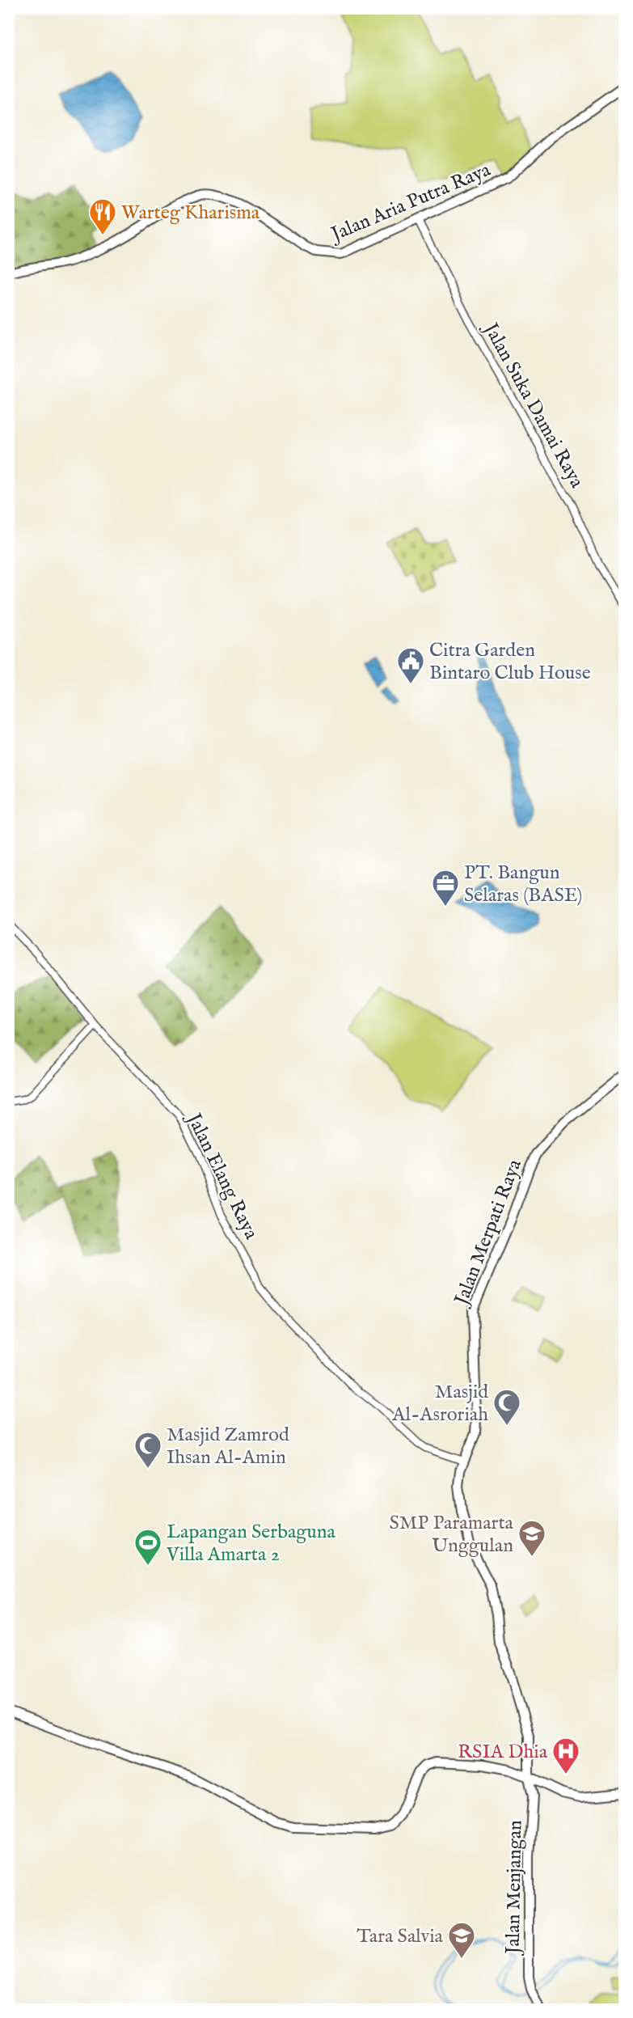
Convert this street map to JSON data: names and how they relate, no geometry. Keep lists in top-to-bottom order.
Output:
{
  "streets": {
    "main road": ["Jalan Aria Putra Raya", "Jalan Merpati Raya", "Jalan Menjangan"],
    "street": ["Jalan Suka Damai Raya", "Jalan Elang Raya"]
  },
  "crossings": [
    ["Jalan Aria Putra Raya", "Jalan Suka Damai Raya"],
    ["Jalan Elang Raya", "Jalan Merpati Raya"],
    ["Jalan Merpati Raya", "Jalan Menjangan"]
  ],
  "places": {
    "restaurant": ["Warteg Kharisma"],
    "public building": ["Citra Garden Bintaro Club House"],
    "office": ["PT. Bangun Selaras (BASE)"],
    "mosque": ["Masjid Al-Asroriah", "Masjid Zamrod Ihsan Al-Amin"],
    "school or university": ["SMP Paramarta Unggulan", "Tara Salvia"],
    "sports": ["Lapangan Serbaguna Villa Amarta 2"],
    "hospital": ["RSIA Dhia"]
  }
}
